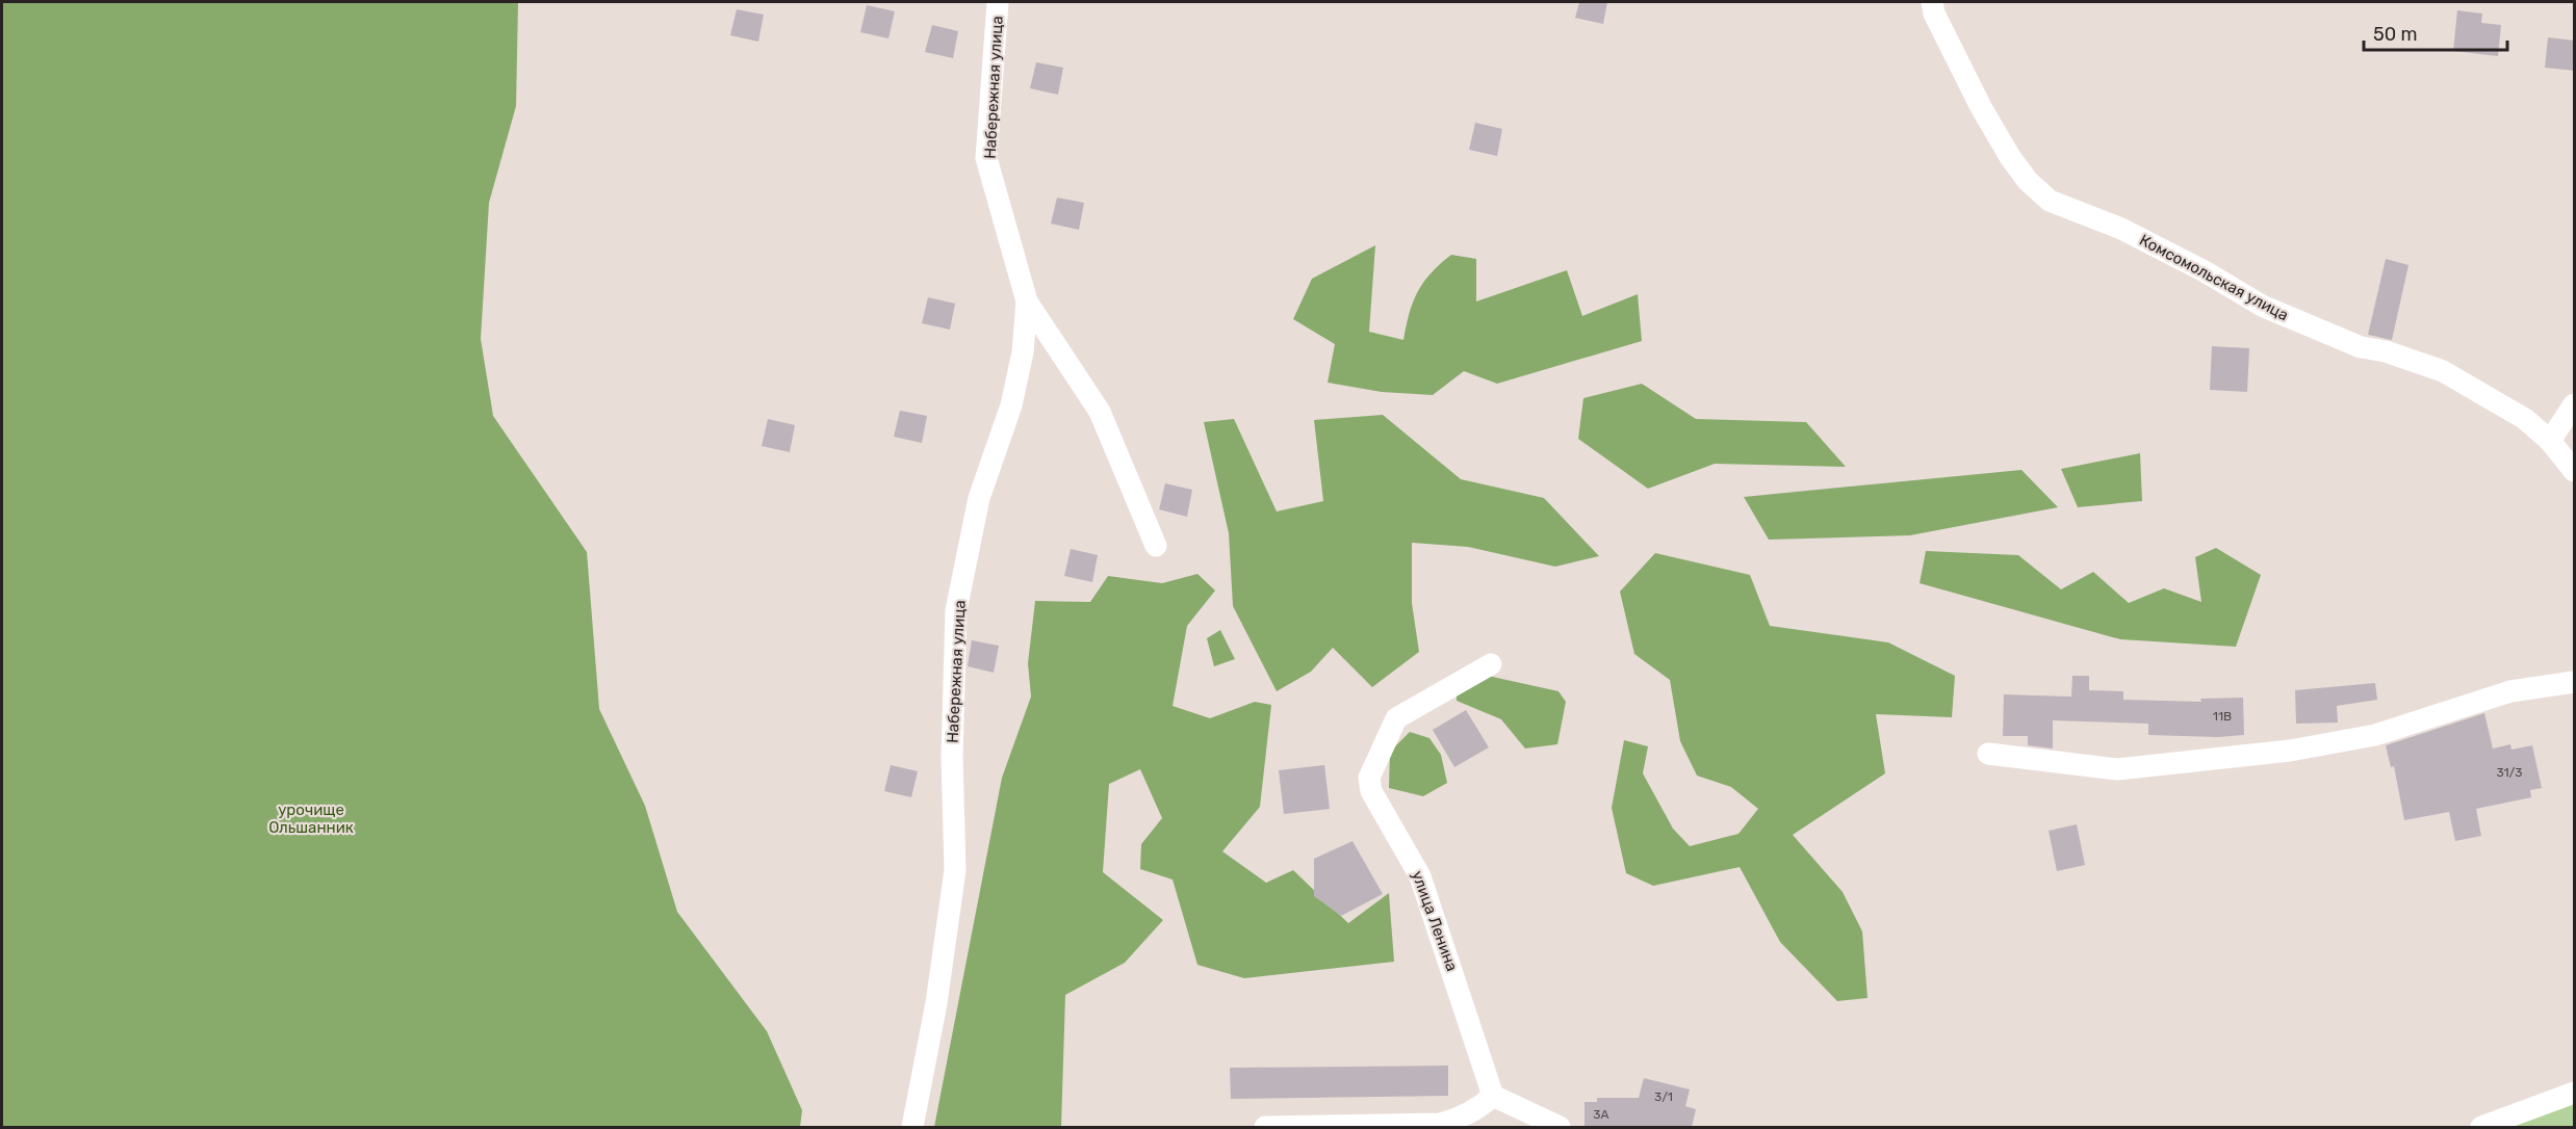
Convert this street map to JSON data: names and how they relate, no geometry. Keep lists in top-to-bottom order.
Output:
{
  "streets": {
    "street": ["Набережная улица", "Комсомольская улица", "улица Ленина"]
  },
  "parks": ["урочище Ольшанник"],
  "house_numbers": [
    "11В",
    "31/3",
    "3/1",
    "3А"
  ],
  "scale_bar": "50 m"
}
